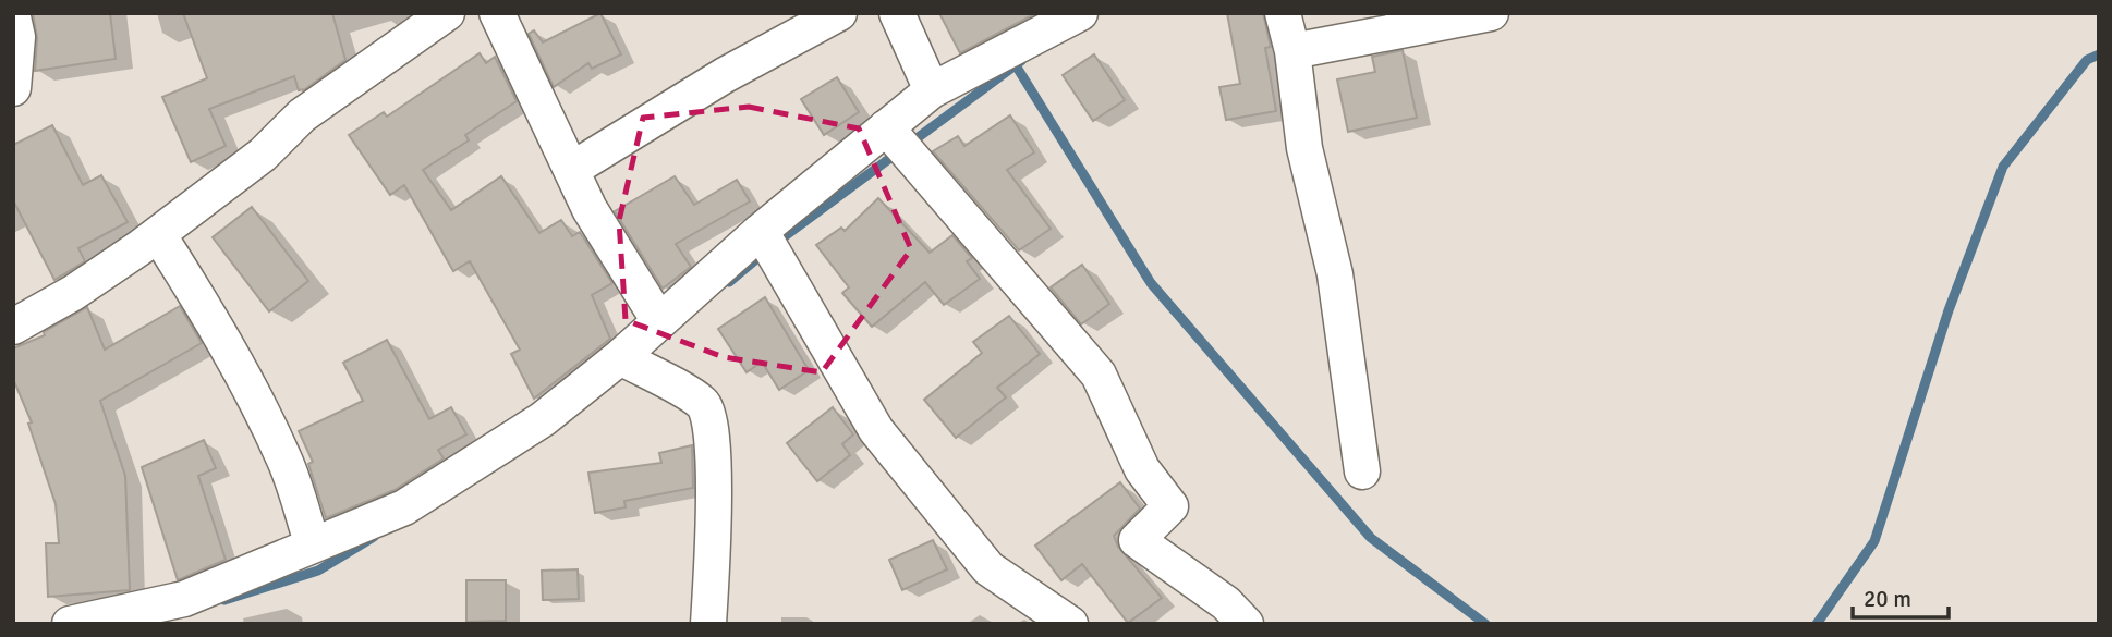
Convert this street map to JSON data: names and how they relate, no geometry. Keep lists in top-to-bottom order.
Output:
{
  "scale_bar": "20 m"
}
